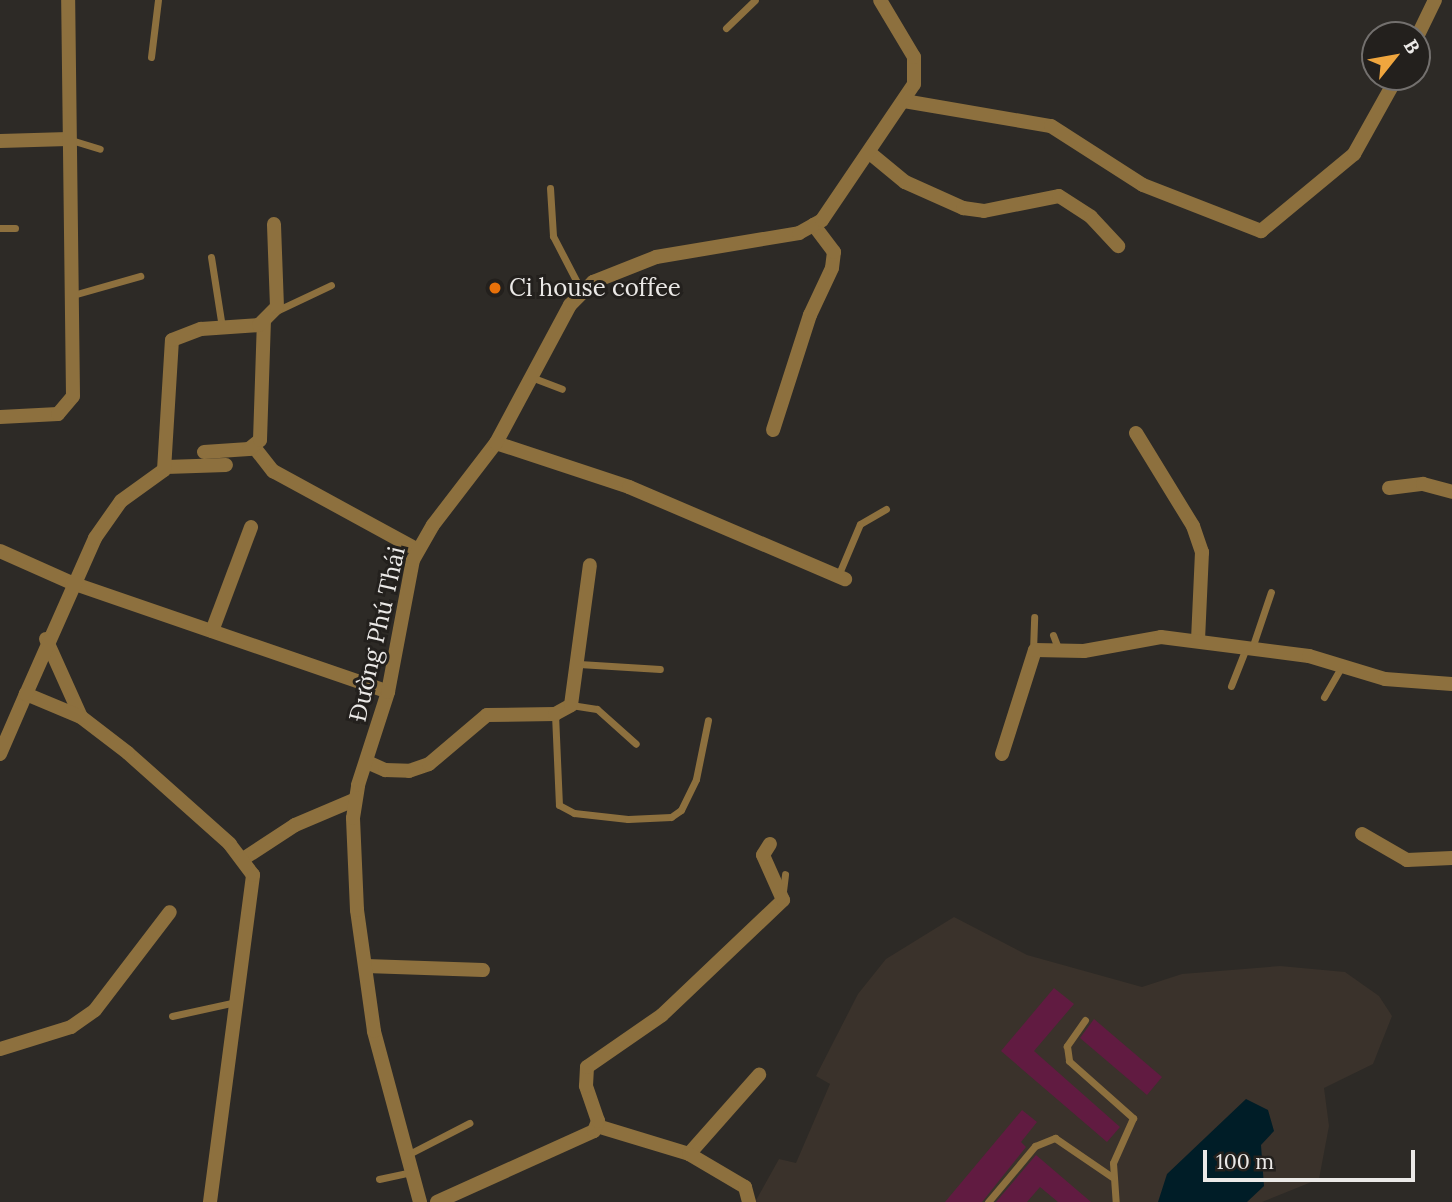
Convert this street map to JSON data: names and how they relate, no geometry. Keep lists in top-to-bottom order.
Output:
{
  "streets": {
    "street": ["Đường Phú Thái"]
  },
  "places": ["Ci house coffee"],
  "scale_bar": "100 m",
  "north": "top right"
}
